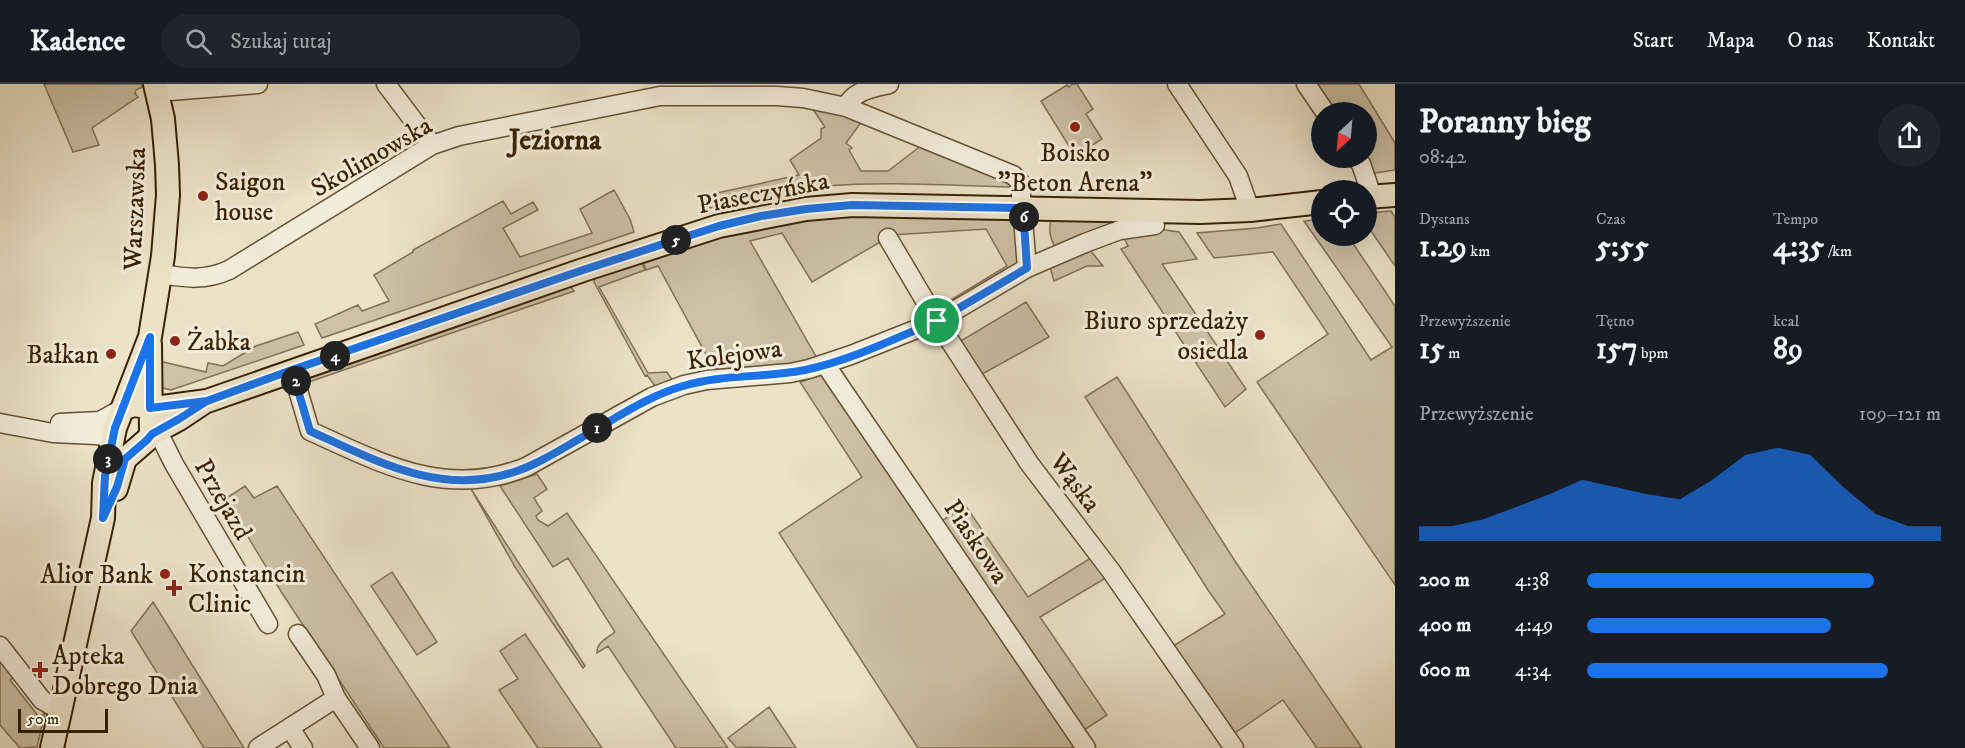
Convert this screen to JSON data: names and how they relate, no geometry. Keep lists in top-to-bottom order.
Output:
{
  "streets": {
    "main road": ["Piaseczyńska", "Warszawska"],
    "street": [
      "Skolimowska",
      "Kolejowa",
      "Wąska",
      "Przejazd",
      "Piaskowa"
    ]
  },
  "crossings": [
    ["Skolimowska", "Piaseczyńska"],
    ["Skolimowska", "Warszawska"],
    ["Skolimowska", "Kolejowa"],
    ["Piaseczyńska", "Warszawska"],
    ["Piaseczyńska", "Kolejowa"],
    ["Piaseczyńska", "Przejazd"],
    ["Warszawska", "Przejazd"],
    ["Kolejowa", "Wąska"],
    ["Kolejowa", "Piaskowa"]
  ],
  "districts": ["Jeziorna"],
  "places": {
    "other": [
      "Boisko \"Beton Arena\"",
      "Saigon house",
      "Biuro sprzedaży osiedla",
      "Żabka",
      "Bałkan",
      "Alior Bank"
    ],
    "health": ["Konstancin Clinic", "Apteka Dobrego Dnia"]
  },
  "scale_bar": "50 m",
  "north": "bottom left",
  "page": {
    "header": "Kadence",
    "search": "Szukaj tutaj",
    "nav": [
      "Start",
      "Mapa",
      "O nas",
      "Kontakt"
    ],
    "heading": ["Poranny bieg", "08:42"],
    "stats": [
      ["Dystans", "1.29 km"],
      ["Czas", "5:55"],
      ["Tempo", "4:35 /km"],
      ["Przewyższenie", "15 m"],
      ["Tętno", "157 bpm"],
      ["kcal", "89"]
    ],
    "pins": [
      "6",
      "5",
      "4",
      "2",
      "1",
      "3"
    ],
    "chart": ["Przewyższenie", "109–121 m"],
    "list": [
      {
        "name": "200 m",
        "note": "4:38"
      },
      {
        "name": "400 m",
        "note": "4:49"
      },
      {
        "name": "600 m",
        "note": "4:34"
      }
    ],
    "scale": "50 m"
  }
}
